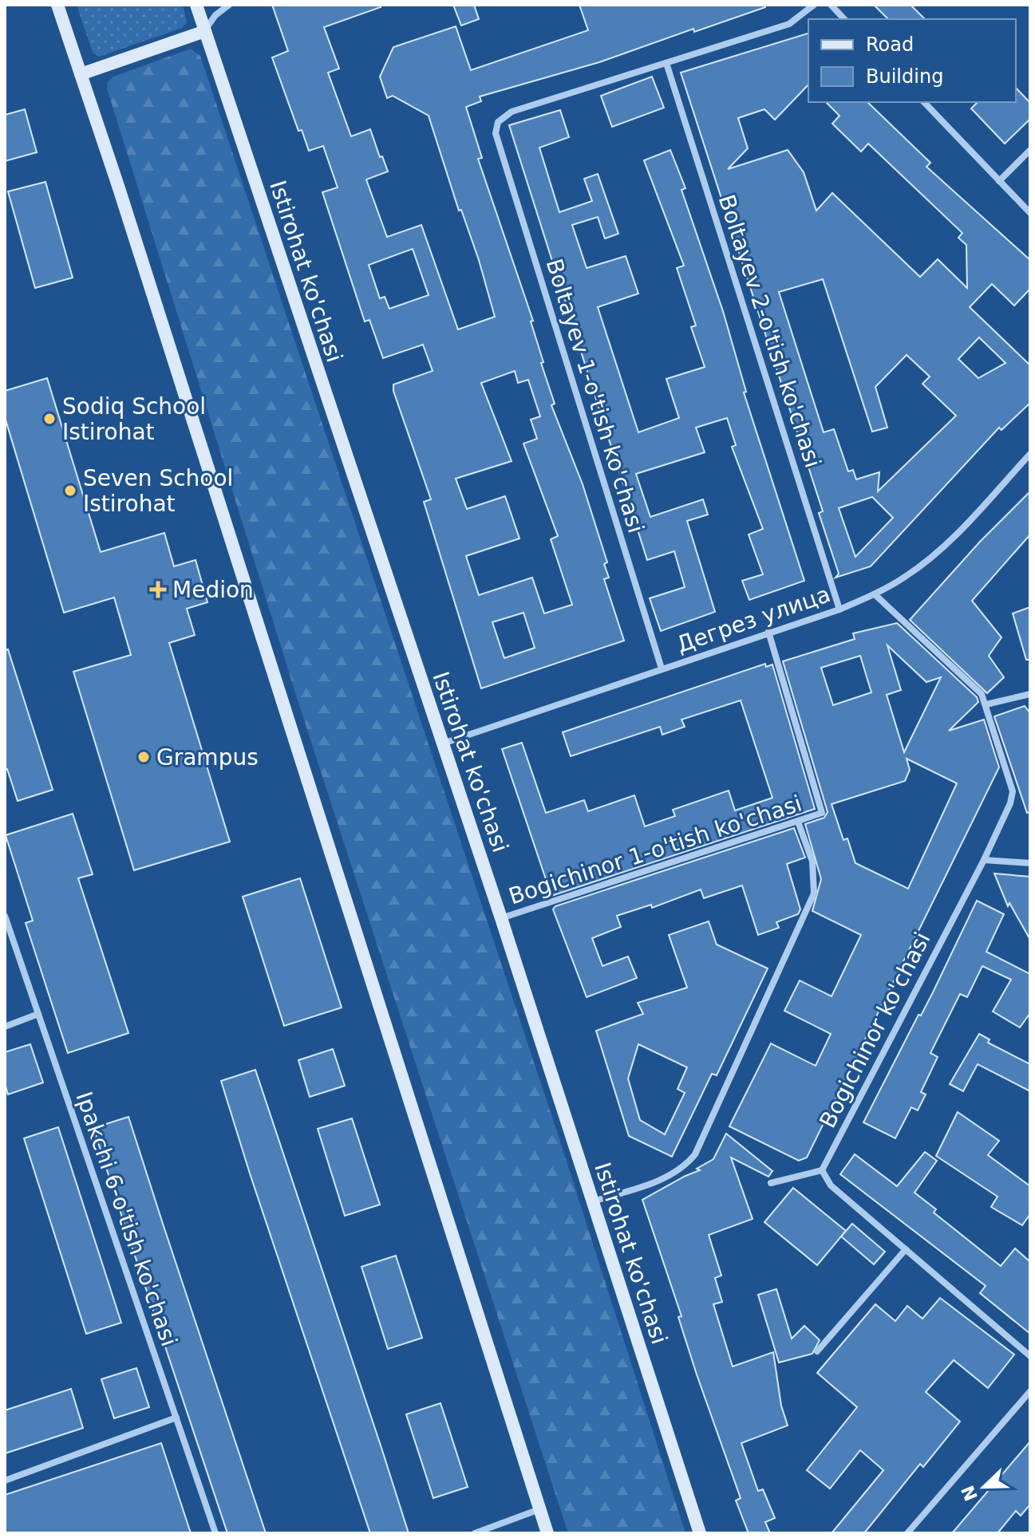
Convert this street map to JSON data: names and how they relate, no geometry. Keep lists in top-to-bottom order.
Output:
{
  "streets": {
    "main road": ["Istirohat ko'chasi"],
    "street": [
      "Boltayev 2-o'tish ko'chasi",
      "Boltayev 1-o'tish ko'chasi",
      "Дегрез улица",
      "Bogichinor 1-o'tish ko'chasi",
      "Bogichinor ko'chasi",
      "Ipakchi 6-o'tish ko'chasi"
    ]
  },
  "crossings": [
    ["Istirohat ko'chasi", "Дегрез улица"],
    ["Istirohat ko'chasi", "Bogichinor 1-o'tish ko'chasi"],
    ["Boltayev 2-o'tish ko'chasi", "Boltayev 1-o'tish ko'chasi"],
    ["Boltayev 2-o'tish ko'chasi", "Дегрез улица"],
    ["Boltayev 1-o'tish ko'chasi", "Дегрез улица"],
    ["Дегрез улица", "Bogichinor 1-o'tish ko'chasi"],
    ["Дегрез улица", "Bogichinor ko'chasi"]
  ],
  "places": {
    "other": ["Sodiq School Istirohat", "Seven School Istirohat", "Grampus"],
    "health": ["Medion"]
  },
  "legend": ["Road", "Building"],
  "north": "bottom left"
}
